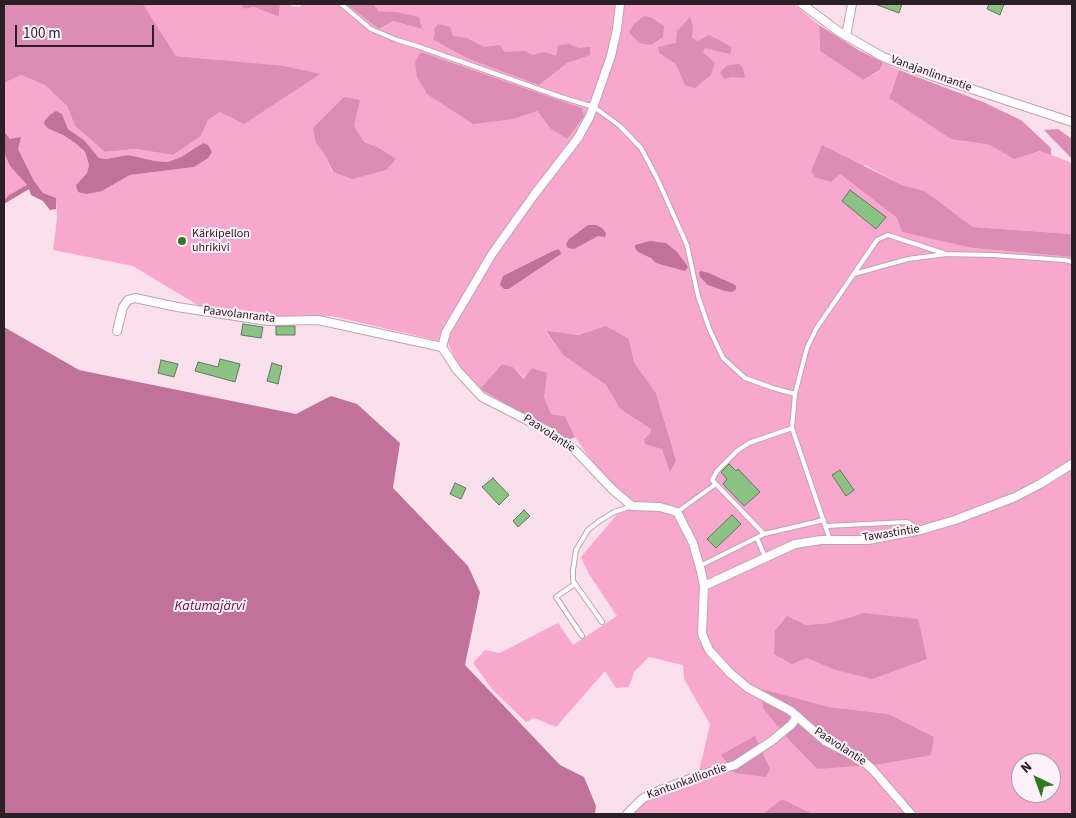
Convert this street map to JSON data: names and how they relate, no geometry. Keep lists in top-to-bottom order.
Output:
{
  "streets": {
    "street": [
      "Vanajanlinnantie",
      "Paavolanranta",
      "Paavolantie",
      "Tawastintie",
      "Kantunkalliontie"
    ]
  },
  "crossings": [
    ["Paavolanranta", "Paavolantie"],
    ["Paavolantie", "Tawastintie"],
    ["Paavolantie", "Kantunkalliontie"]
  ],
  "water": ["Katumajärvi"],
  "places": ["Kärkipellon uhrikivi"],
  "scale_bar": "100 m",
  "north": "top left"
}
